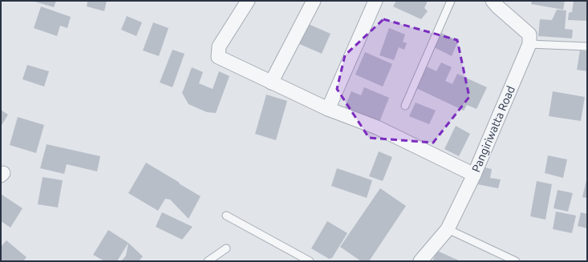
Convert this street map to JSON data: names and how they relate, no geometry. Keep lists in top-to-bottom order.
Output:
{
  "streets": {
    "street": ["Pangiriwatta Road"]
  }
}
